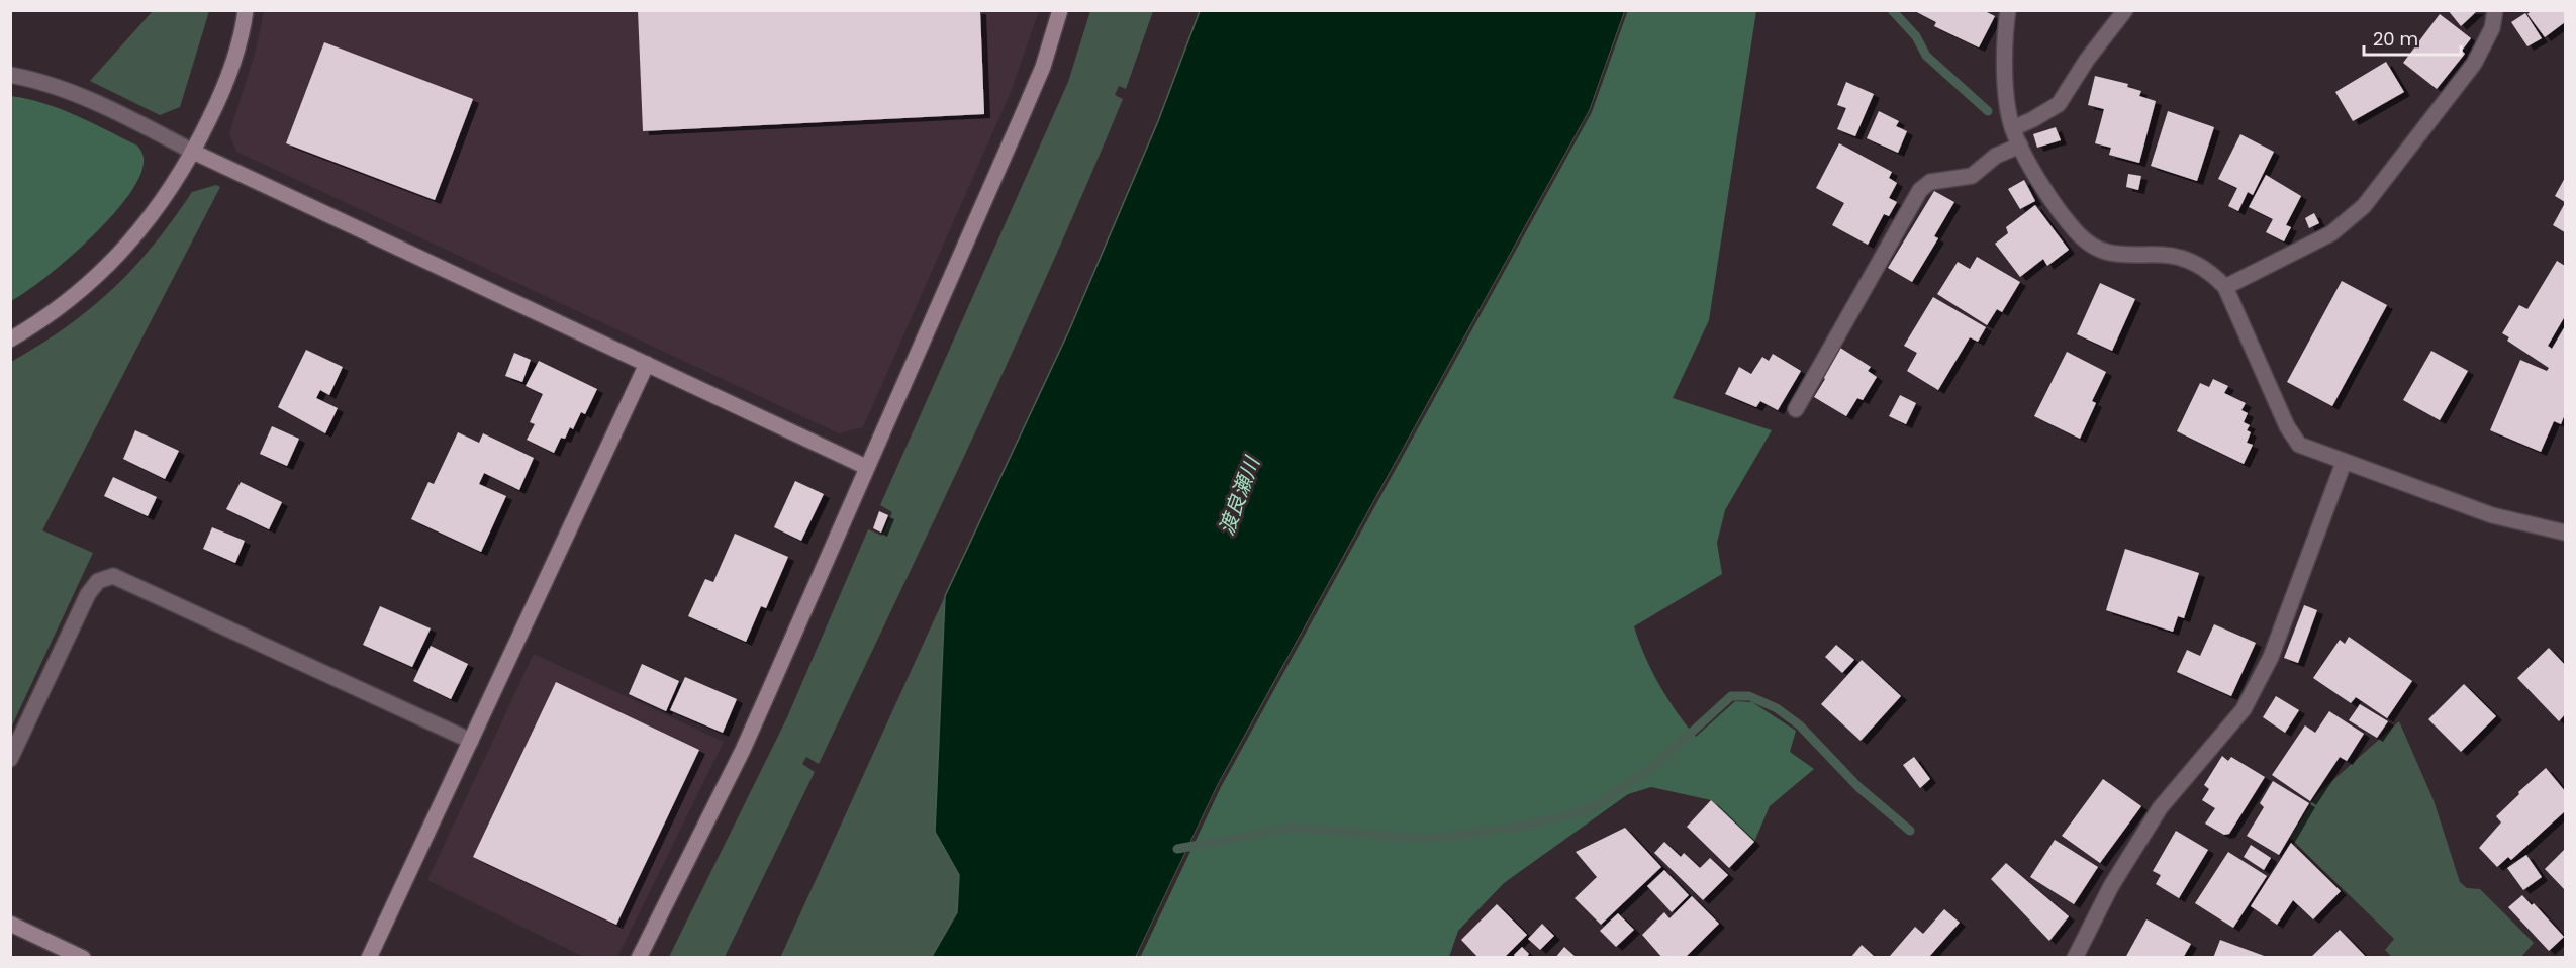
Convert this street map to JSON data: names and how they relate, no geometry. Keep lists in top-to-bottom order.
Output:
{
  "water": ["渡良瀬川"],
  "scale_bar": "20 m"
}
